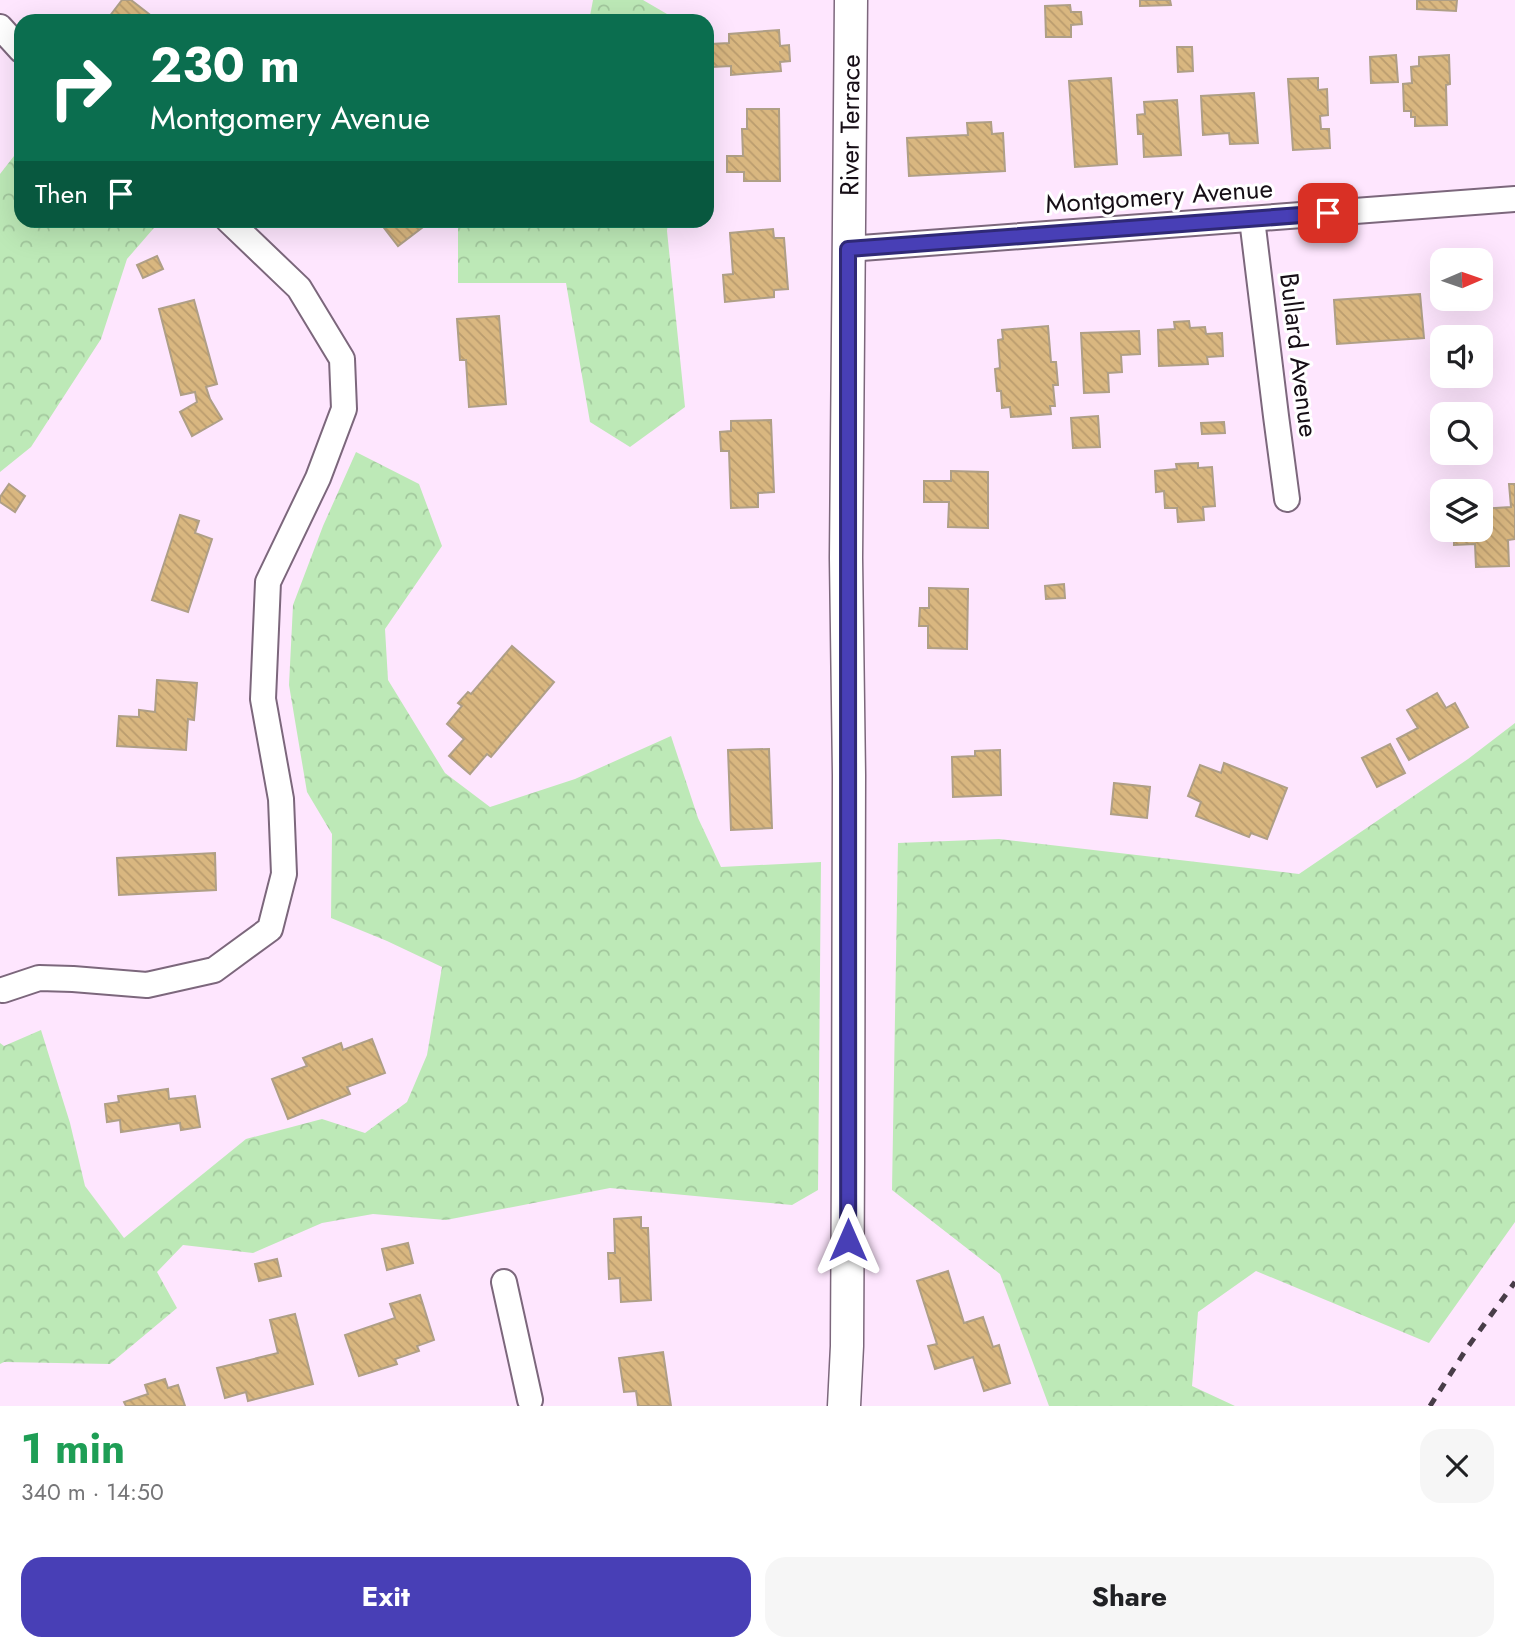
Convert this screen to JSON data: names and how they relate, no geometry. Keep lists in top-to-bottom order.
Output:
{
  "streets": {
    "street": ["River Terrace", "Montgomery Avenue", "Bullard Avenue"]
  },
  "crossings": [
    ["River Terrace", "Montgomery Avenue"],
    ["Montgomery Avenue", "Bullard Avenue"]
  ],
  "north": "right",
  "page": {
    "turn": ["230 m", "Montgomery Avenue"],
    "then": "Then",
    "heading": ["1 min", "340 m · 14:50"],
    "buttons": ["Exit", "Share"]
  }
}
